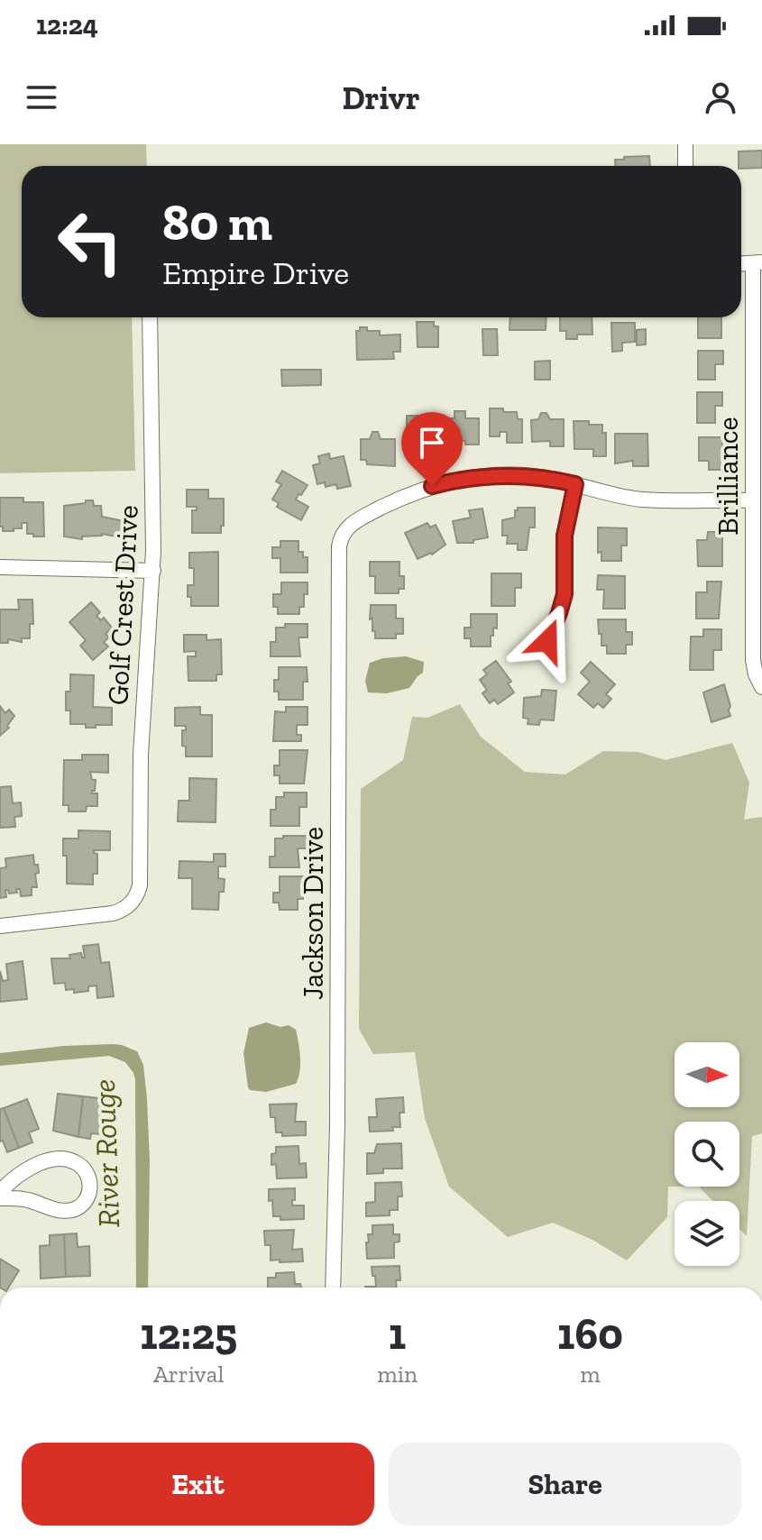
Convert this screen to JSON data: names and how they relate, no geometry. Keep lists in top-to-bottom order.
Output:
{
  "streets": {
    "street": ["Brilliance", "Golf Crest Drive", "Jackson Drive"]
  },
  "water": ["River Rouge"],
  "north": "right",
  "page": {
    "status": "12:24",
    "header": "Drivr",
    "turn": ["80 m", "Empire Drive"],
    "eta": [
      "12:25",
      "Arrival",
      "1",
      "min",
      "160",
      "m"
    ],
    "buttons": ["Exit", "Share"]
  }
}
